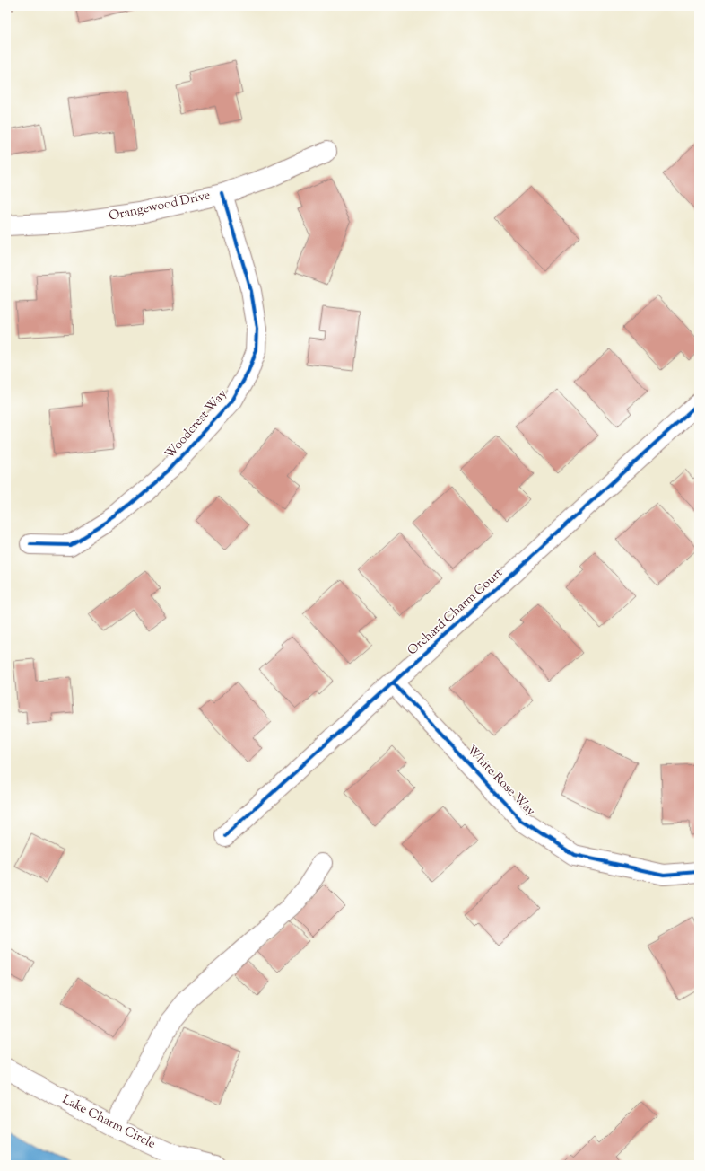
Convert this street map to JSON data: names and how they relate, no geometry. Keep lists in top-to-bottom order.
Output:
{
  "streets": {
    "street": [
      "Orangewood Drive",
      "Woodcrest Way",
      "Orchard Charm Court",
      "White Rose Way",
      "Lake Charm Circle"
    ]
  },
  "crossings": [
    ["Orangewood Drive", "Woodcrest Way"],
    ["Orchard Charm Court", "White Rose Way"]
  ]
}
